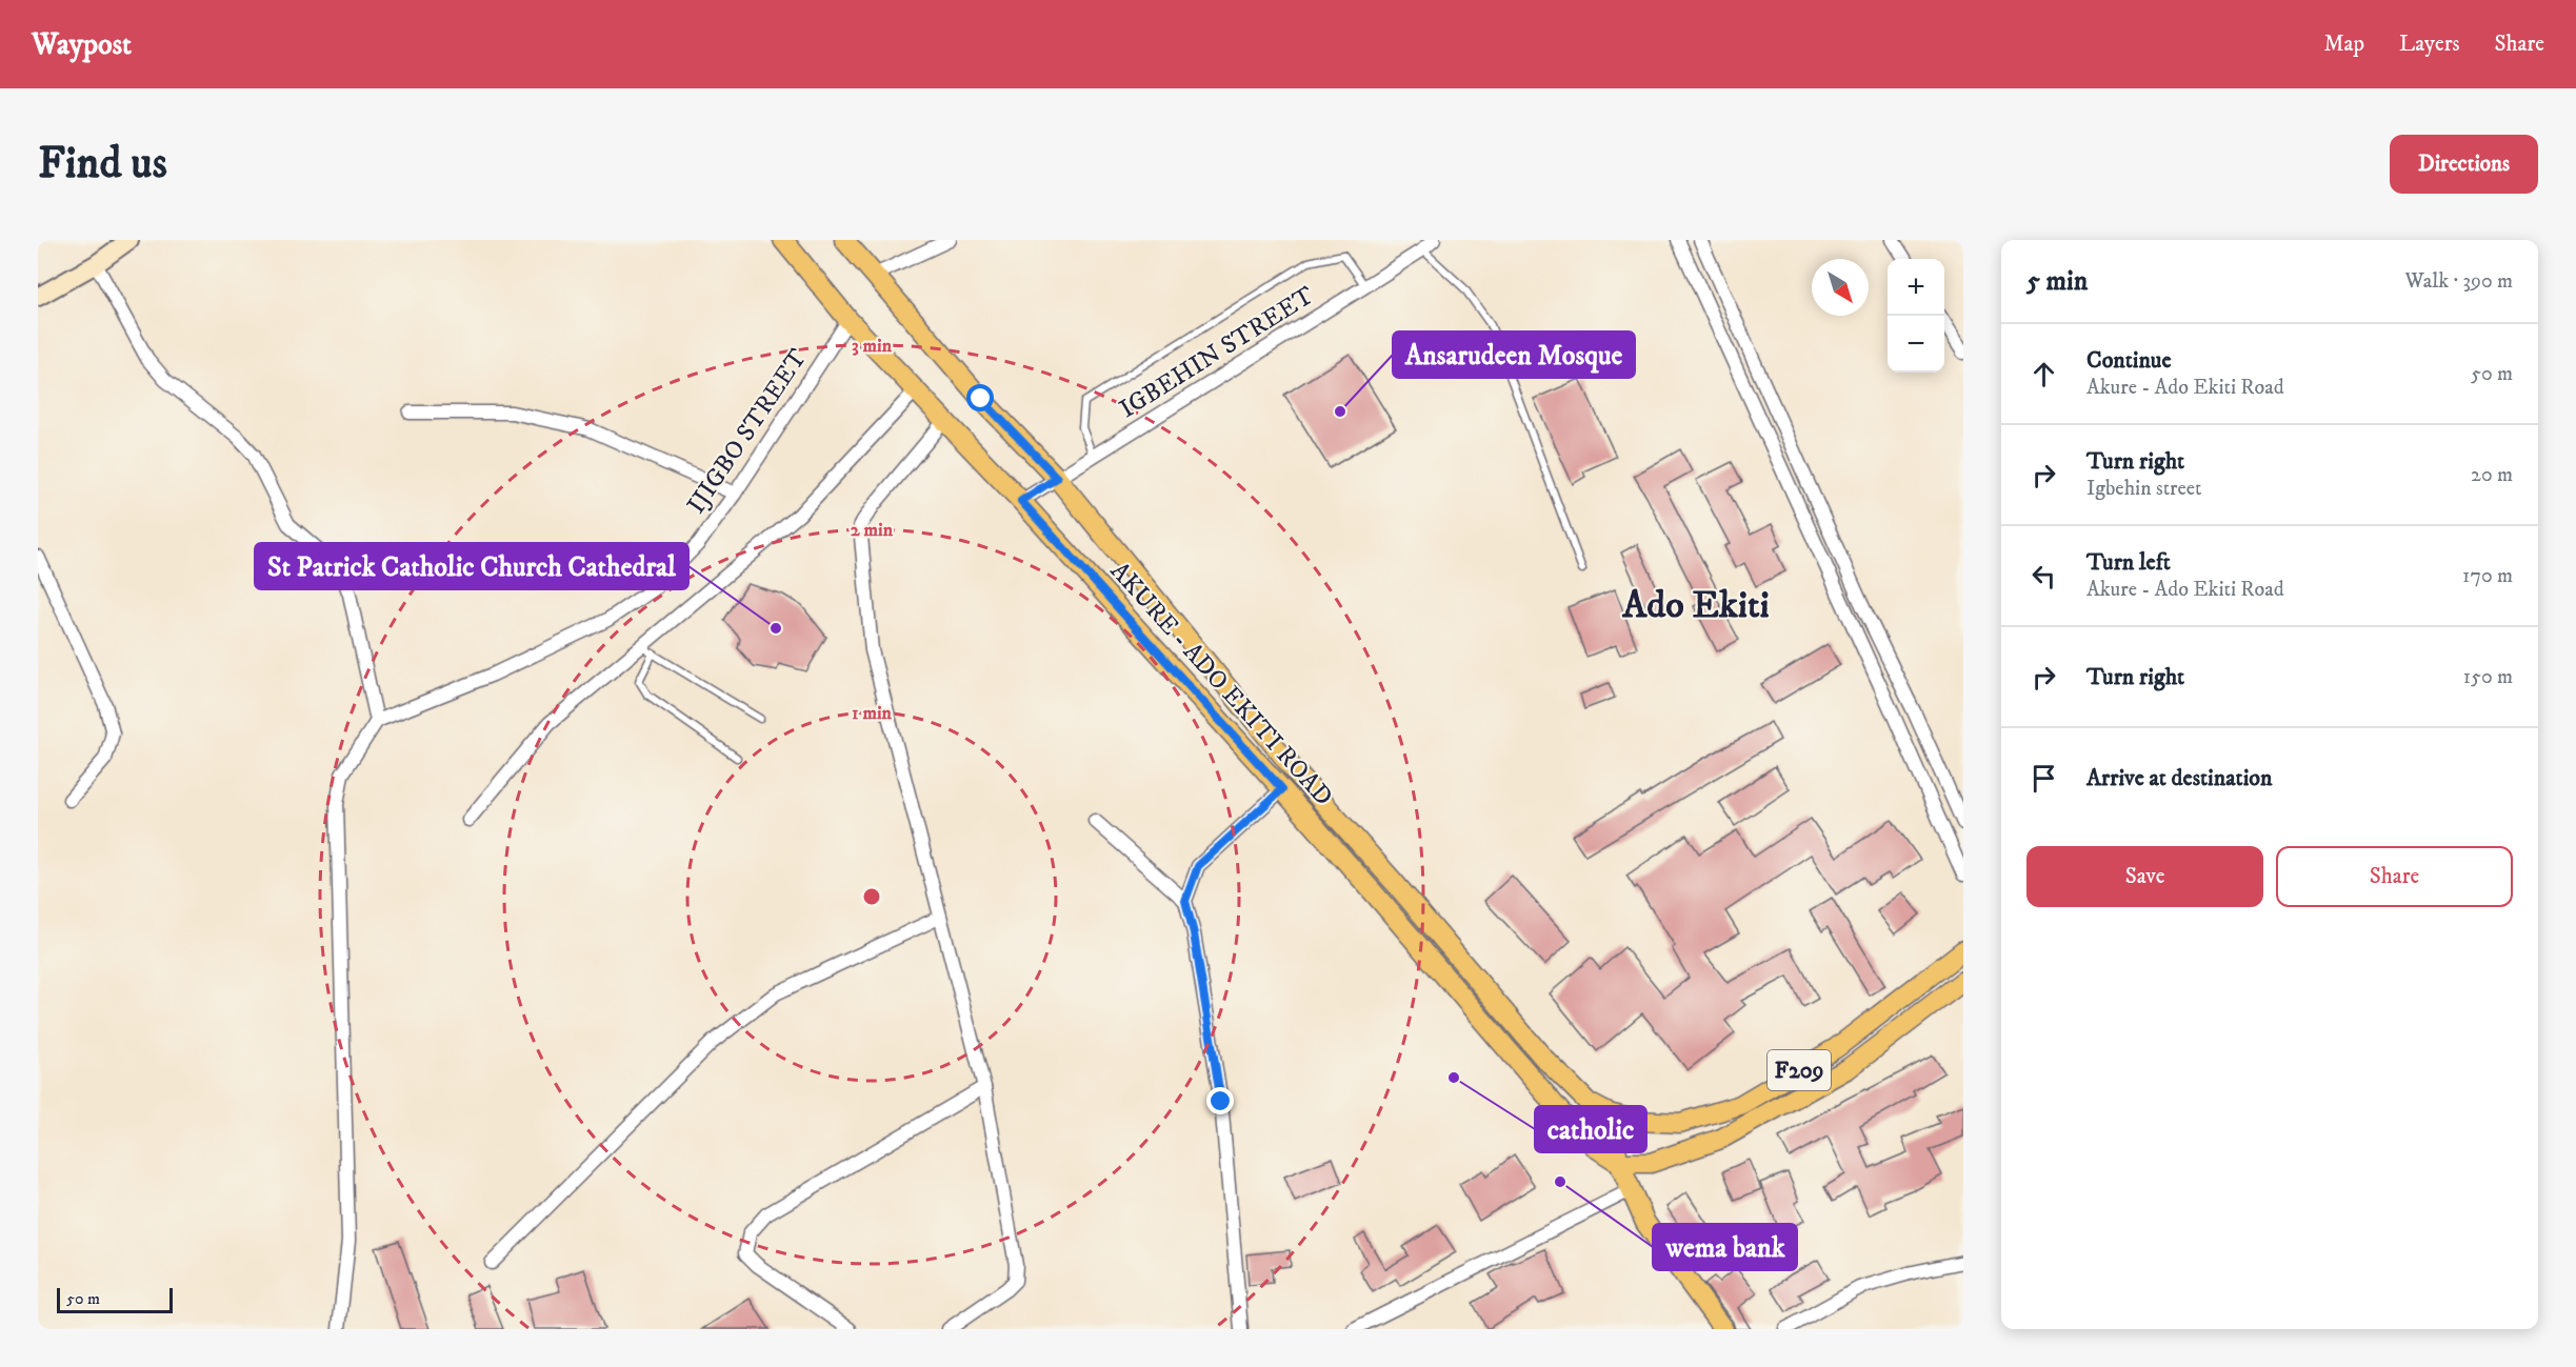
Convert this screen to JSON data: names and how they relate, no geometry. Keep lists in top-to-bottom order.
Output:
{
  "streets": {
    "main road": ["AKURE - ADO EKITI ROAD", "F209"],
    "street": ["IGBEHIN STREET", "IJIGBO STREET"]
  },
  "crossings": [
    ["IGBEHIN STREET", "AKURE - ADO EKITI ROAD"],
    ["IJIGBO STREET", "AKURE - ADO EKITI ROAD"],
    ["AKURE - ADO EKITI ROAD", "F209"]
  ],
  "districts": ["Ado Ekiti"],
  "places": [
    "Ansarudeen Mosque",
    "St Patrick Catholic Church Cathedral",
    "catholic",
    "wema bank"
  ],
  "scale_bar": "50 m",
  "north": "bottom right",
  "page": {
    "header": "Waypost",
    "nav": ["Map", "Layers", "Share"],
    "buttons": [
      "Directions",
      ["Save", "Share"]
    ],
    "title": "Find us",
    "heading": ["5 min", "Walk · 390 m"],
    "map_buttons": ["+", "−"],
    "list": [
      ["Continue", "Akure - Ado Ekiti Road", "50 m"],
      ["Turn right", "Igbehin street", "20 m"],
      ["Turn left", "Akure - Ado Ekiti Road", "170 m"],
      ["Turn right", "150 m"],
      "Arrive at destination"
    ],
    "scale": "50 m"
  },
  "rings": ["3 min", "2 min", "1 min"]
}
